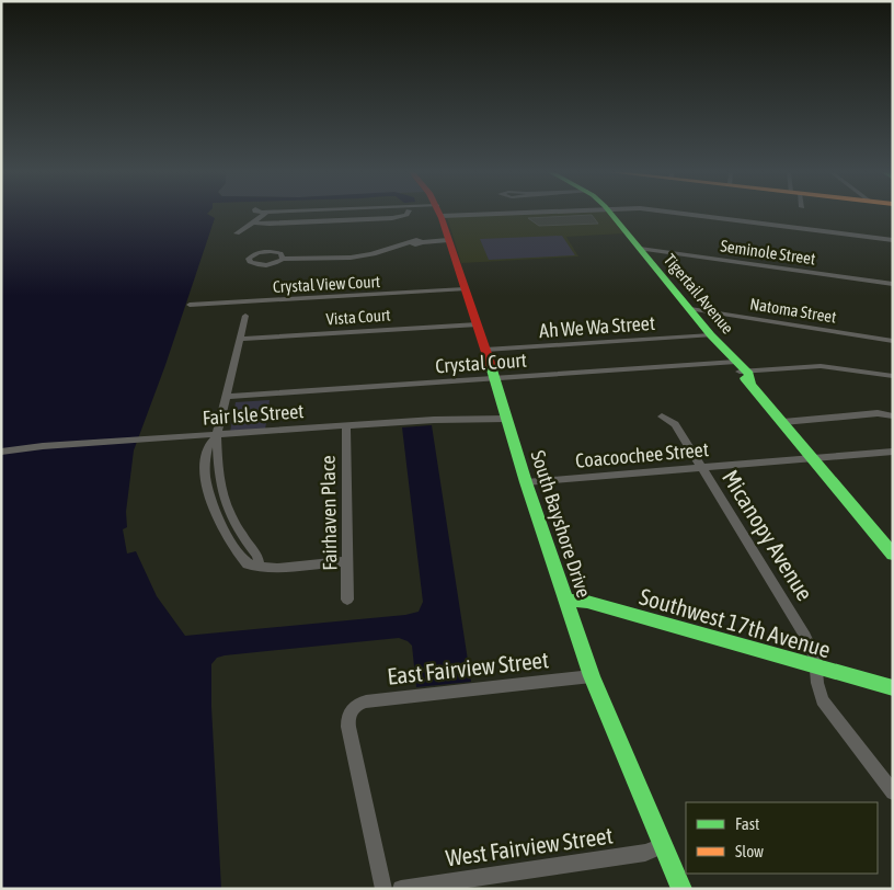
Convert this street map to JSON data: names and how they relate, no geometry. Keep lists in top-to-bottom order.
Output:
{
  "streets": {
    "main road": ["Tigertail Avenue", "South Bayshore Drive", "Southwest 17th Avenue"],
    "street": [
      "Seminole Street",
      "Crystal View Court",
      "Natoma Street",
      "Vista Court",
      "Ah We Wa Street",
      "Crystal Court",
      "Fair Isle Street",
      "Coacoochee Street",
      "Fairhaven Place",
      "Micanopy Avenue",
      "East Fairview Street",
      "West Fairview Street"
    ]
  },
  "crossings": [
    ["Seminole Street", "Tigertail Avenue"],
    ["Crystal View Court", "South Bayshore Drive"],
    ["Tigertail Avenue", "Natoma Street"],
    ["Tigertail Avenue", "Ah We Wa Street"],
    ["Tigertail Avenue", "Crystal Court"],
    ["Tigertail Avenue", "Coacoochee Street"],
    ["Vista Court", "South Bayshore Drive"],
    ["Ah We Wa Street", "South Bayshore Drive"],
    ["Crystal Court", "South Bayshore Drive"],
    ["Fair Isle Street", "Fairhaven Place"],
    ["Fair Isle Street", "South Bayshore Drive"],
    ["Coacoochee Street", "South Bayshore Drive"],
    ["Coacoochee Street", "Micanopy Avenue"],
    ["South Bayshore Drive", "Southwest 17th Avenue"],
    ["South Bayshore Drive", "East Fairview Street"],
    ["South Bayshore Drive", "West Fairview Street"],
    ["Micanopy Avenue", "Southwest 17th Avenue"]
  ],
  "legend": ["Fast", "Slow"]
}
